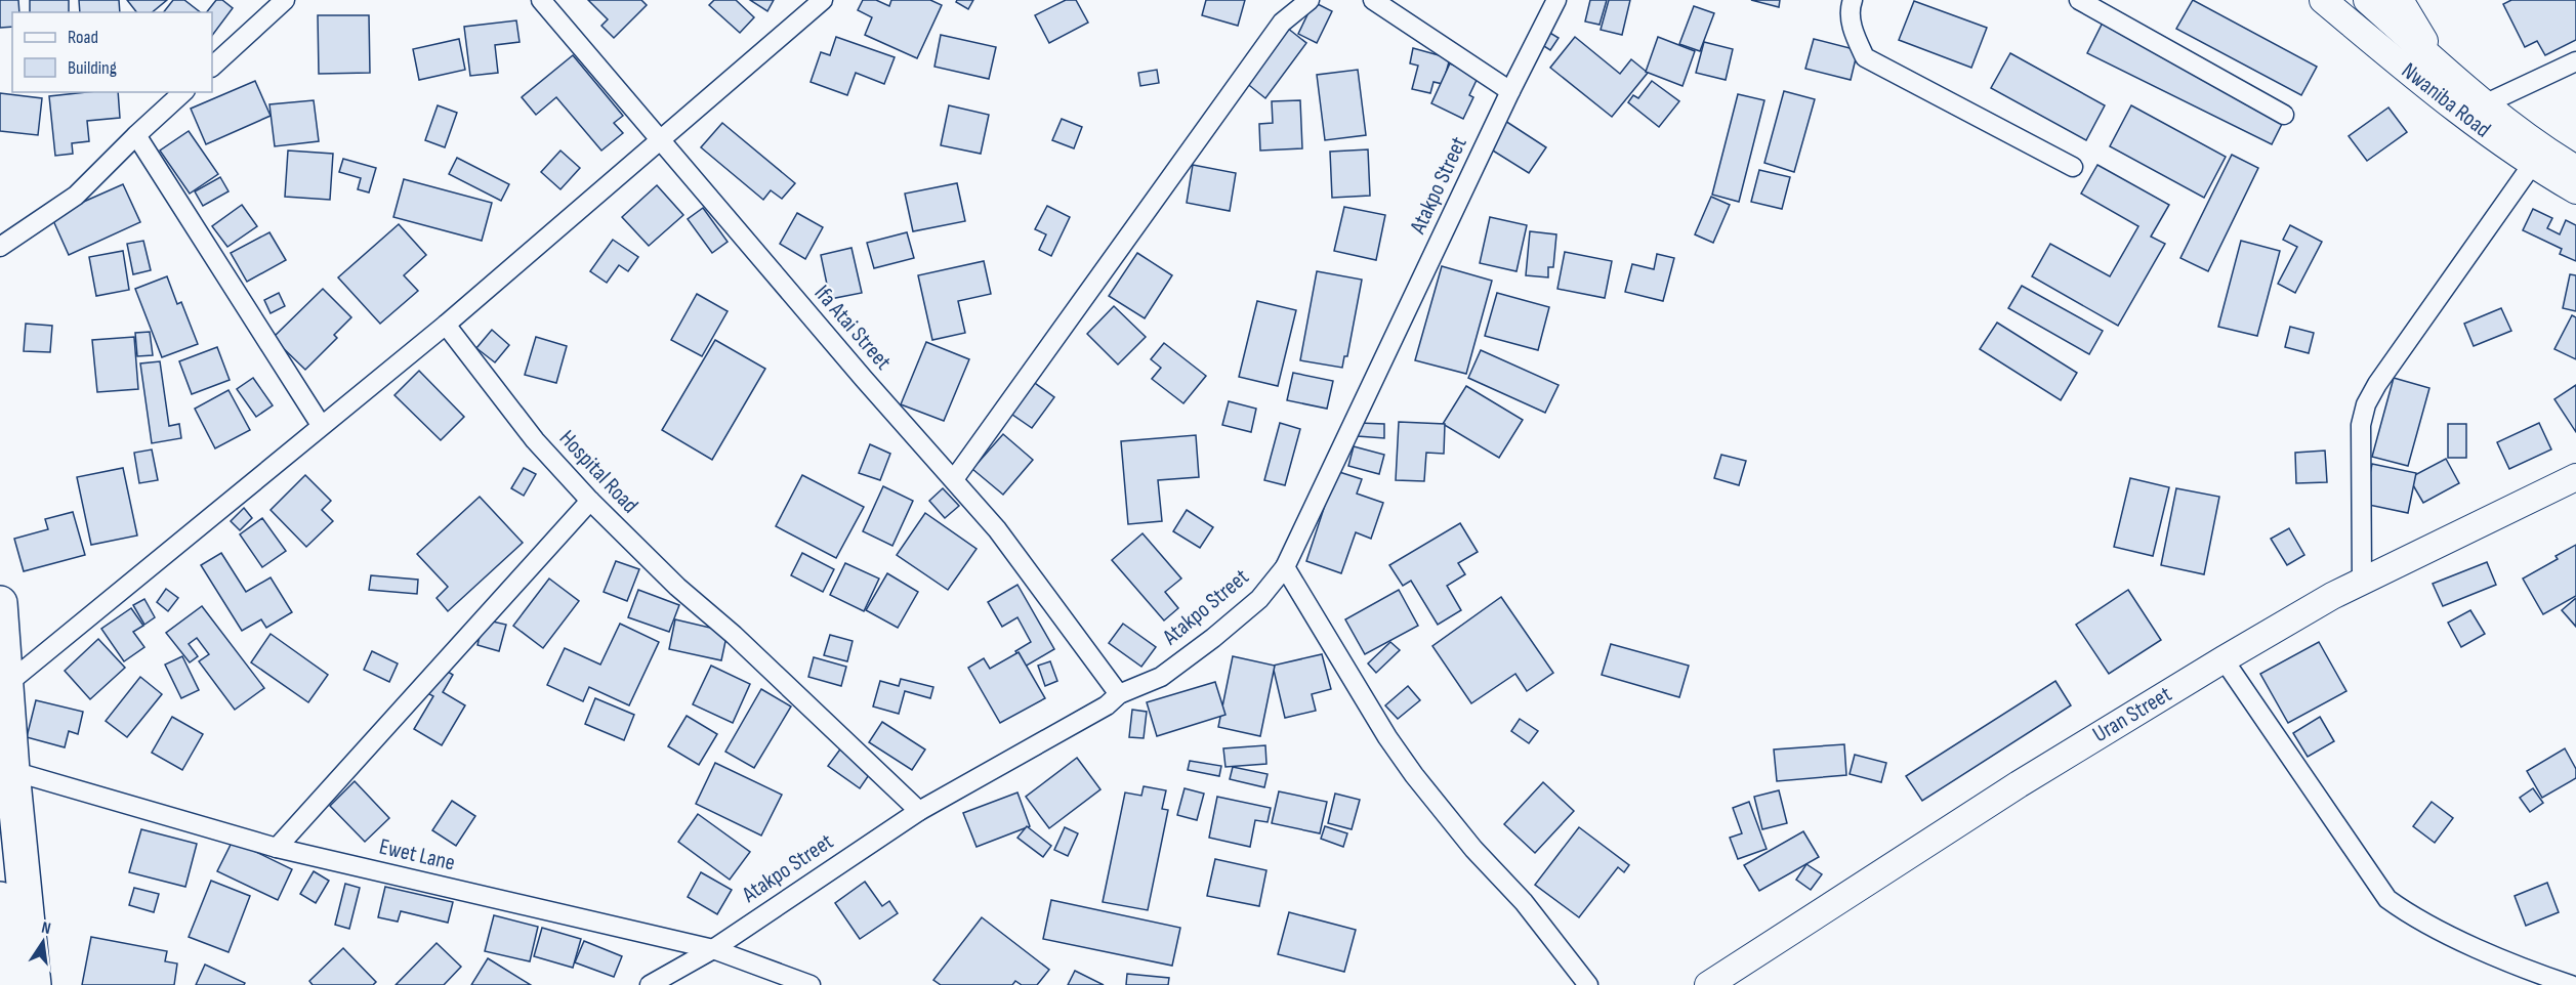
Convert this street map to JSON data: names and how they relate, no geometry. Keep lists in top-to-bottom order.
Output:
{
  "streets": {
    "street": [
      "Nwaniba Road",
      "Atakpo Street",
      "Ifa Atai Street",
      "Hospital Road",
      "Uran Street",
      "Ewet Lane"
    ]
  },
  "crossings": [
    ["Atakpo Street", "Ifa Atai Street"],
    ["Atakpo Street", "Hospital Road"],
    ["Atakpo Street", "Ewet Lane"]
  ],
  "legend": ["Road", "Building"],
  "north": "top"
}
